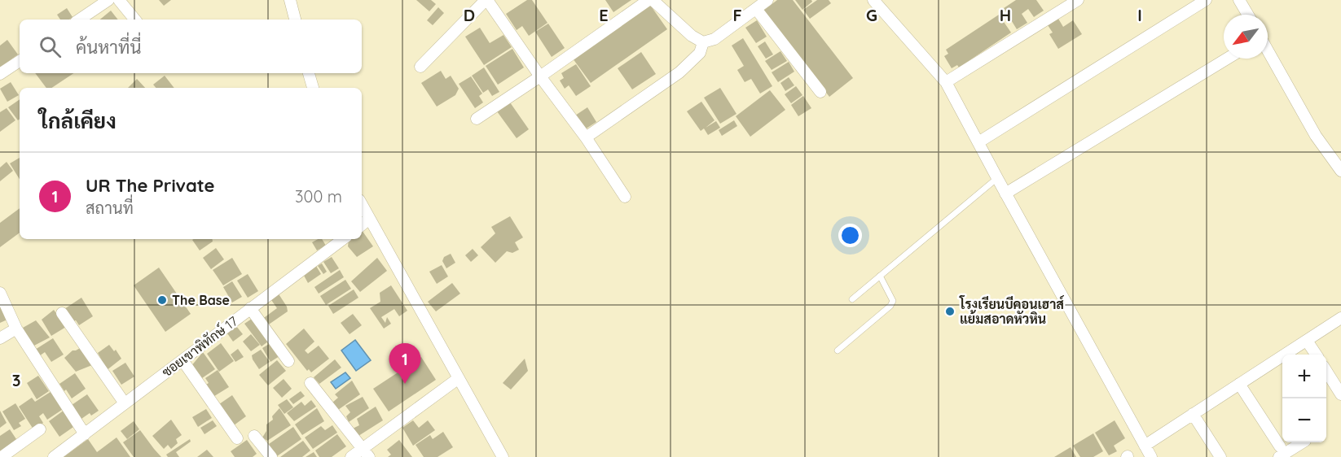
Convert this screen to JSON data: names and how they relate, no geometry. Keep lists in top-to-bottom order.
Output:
{
  "streets": {
    "street": ["ซอยเขาพิทักษ์ 17"]
  },
  "places": ["The Base", "โรงเรียนบีคอนเฮาส์ แย้มสอาดหัวหิน"],
  "north": "bottom left",
  "page": {
    "search": "ค้นหาที่นี่",
    "heading": "ใกล้เคียง",
    "list": [
      {
        "mark": "1",
        "name": "UR The Private",
        "note": "สถานที่",
        "value": "300 m"
      }
    ],
    "pins": "1",
    "map_buttons": ["+", "−"]
  },
  "grid": {
    "columns": [
      "D",
      "E",
      "F",
      "G",
      "H",
      "I"
    ],
    "rows": ["3"]
  }
}
